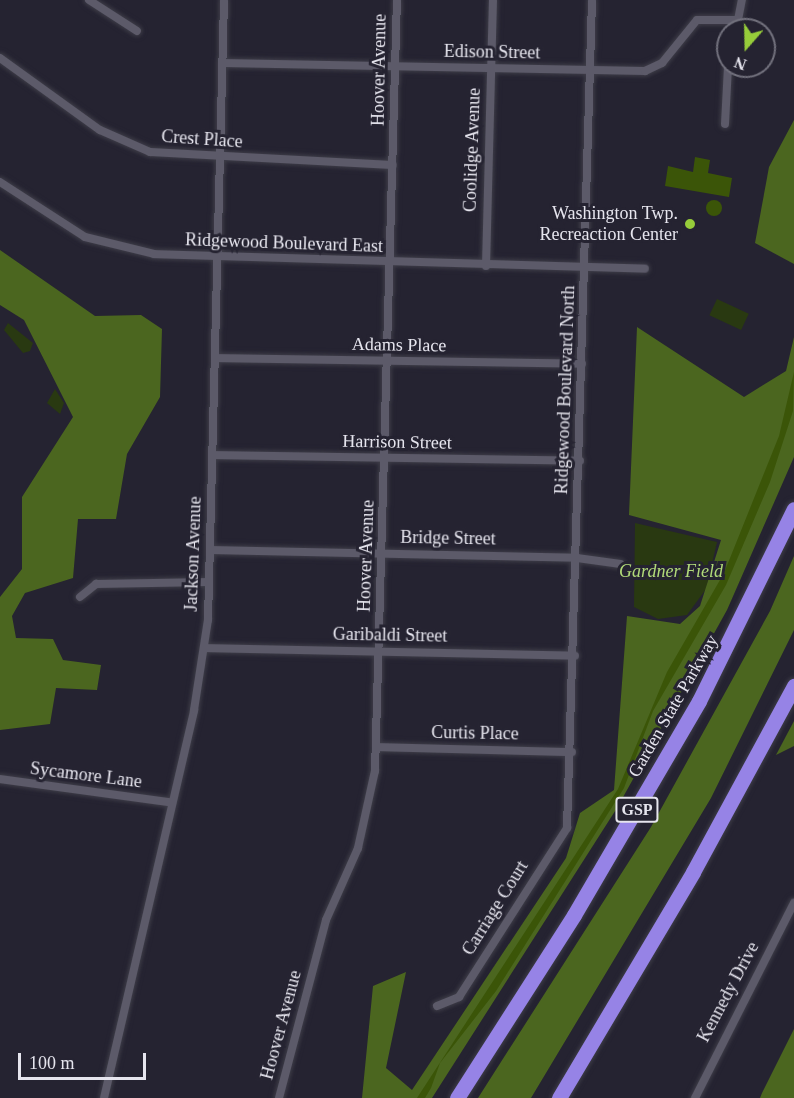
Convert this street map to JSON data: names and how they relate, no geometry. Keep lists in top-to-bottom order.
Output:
{
  "streets": {
    "highway": ["Garden State Parkway", "GSP"],
    "street": [
      "Edison Street",
      "Hoover Avenue",
      "Crest Place",
      "Coolidge Avenue",
      "Ridgewood Boulevard East",
      "Adams Place",
      "Ridgewood Boulevard North",
      "Harrison Street",
      "Bridge Street",
      "Jackson Avenue",
      "Garibaldi Street",
      "Curtis Place",
      "Sycamore Lane",
      "Carriage Court",
      "Kennedy Drive"
    ]
  },
  "crossings": [
    ["Edison Street", "Hoover Avenue"],
    ["Edison Street", "Coolidge Avenue"],
    ["Edison Street", "Ridgewood Boulevard North"],
    ["Edison Street", "Jackson Avenue"],
    ["Hoover Avenue", "Crest Place"],
    ["Hoover Avenue", "Ridgewood Boulevard East"],
    ["Hoover Avenue", "Adams Place"],
    ["Hoover Avenue", "Harrison Street"],
    ["Hoover Avenue", "Bridge Street"],
    ["Hoover Avenue", "Garibaldi Street"],
    ["Hoover Avenue", "Curtis Place"],
    ["Crest Place", "Jackson Avenue"],
    ["Coolidge Avenue", "Ridgewood Boulevard East"],
    ["Ridgewood Boulevard East", "Ridgewood Boulevard North"],
    ["Ridgewood Boulevard East", "Jackson Avenue"],
    ["Adams Place", "Ridgewood Boulevard North"],
    ["Adams Place", "Jackson Avenue"],
    ["Ridgewood Boulevard North", "Harrison Street"],
    ["Ridgewood Boulevard North", "Bridge Street"],
    ["Ridgewood Boulevard North", "Garibaldi Street"],
    ["Ridgewood Boulevard North", "Curtis Place"],
    ["Ridgewood Boulevard North", "Carriage Court"],
    ["Harrison Street", "Jackson Avenue"],
    ["Bridge Street", "Jackson Avenue"],
    ["Jackson Avenue", "Garibaldi Street"],
    ["Jackson Avenue", "Sycamore Lane"]
  ],
  "parks": ["Gardner Field"],
  "places": ["Washington Twp. Recreaction Center"],
  "scale_bar": "100 m",
  "north": "bottom"
}
